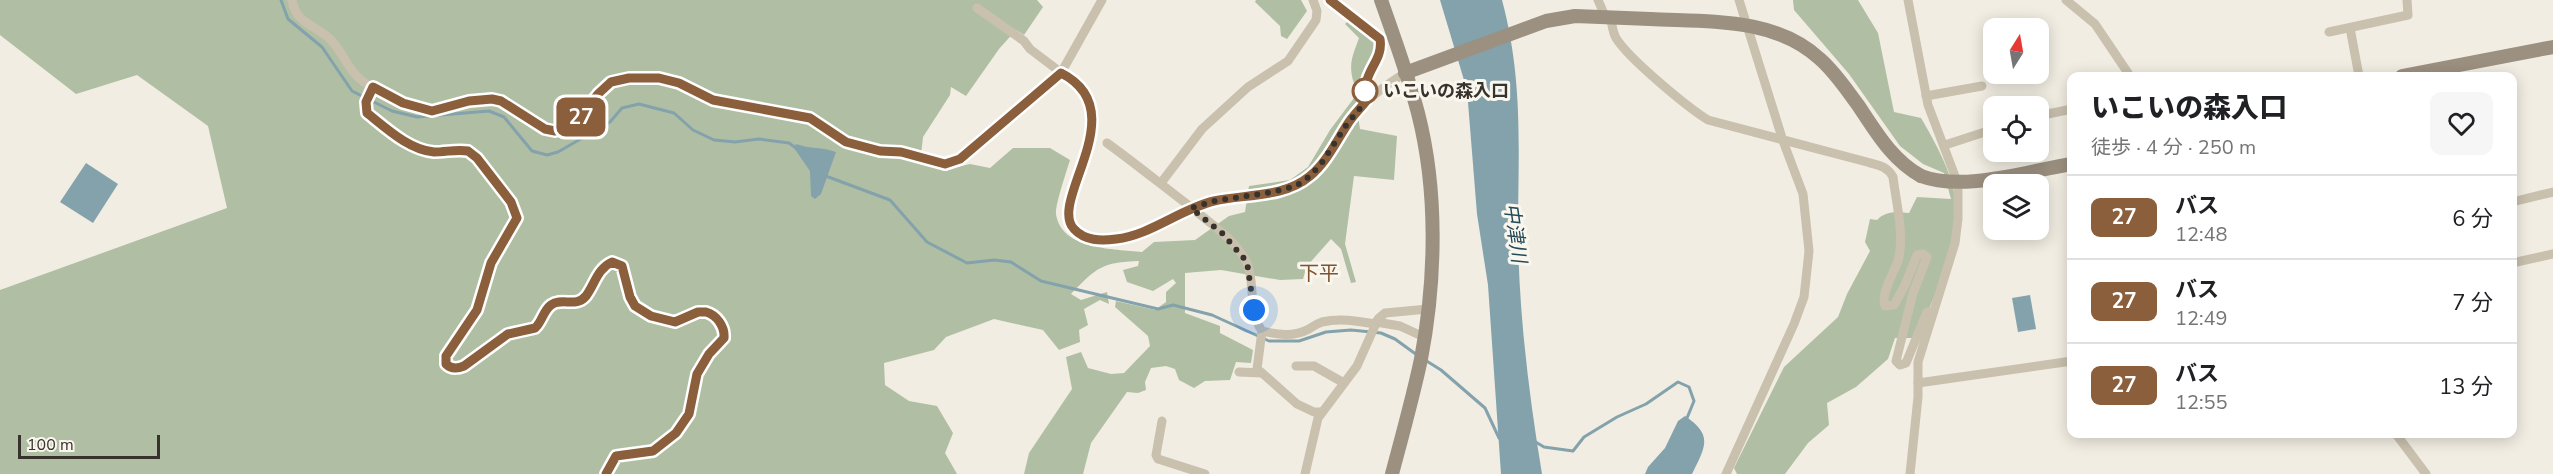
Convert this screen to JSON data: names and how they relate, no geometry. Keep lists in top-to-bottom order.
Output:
{
  "districts": ["下平"],
  "water": ["中津川"],
  "places": ["いこいの森入口"],
  "lines": ["bus line 27"],
  "scale_bar": "100 m",
  "north": "top",
  "page": {
    "on_map": "27",
    "heading": ["いこいの森入口", "徒歩 · 4 分 · 250 m"],
    "list": [
      {
        "mark": "27",
        "name": "バス",
        "note": "12:48",
        "value": "6 分"
      },
      {
        "mark": "27",
        "name": "バス",
        "note": "12:49",
        "value": "7 分"
      },
      {
        "mark": "27",
        "name": "バス",
        "note": "12:55",
        "value": "13 分"
      }
    ],
    "scale": "100 m"
  }
}
